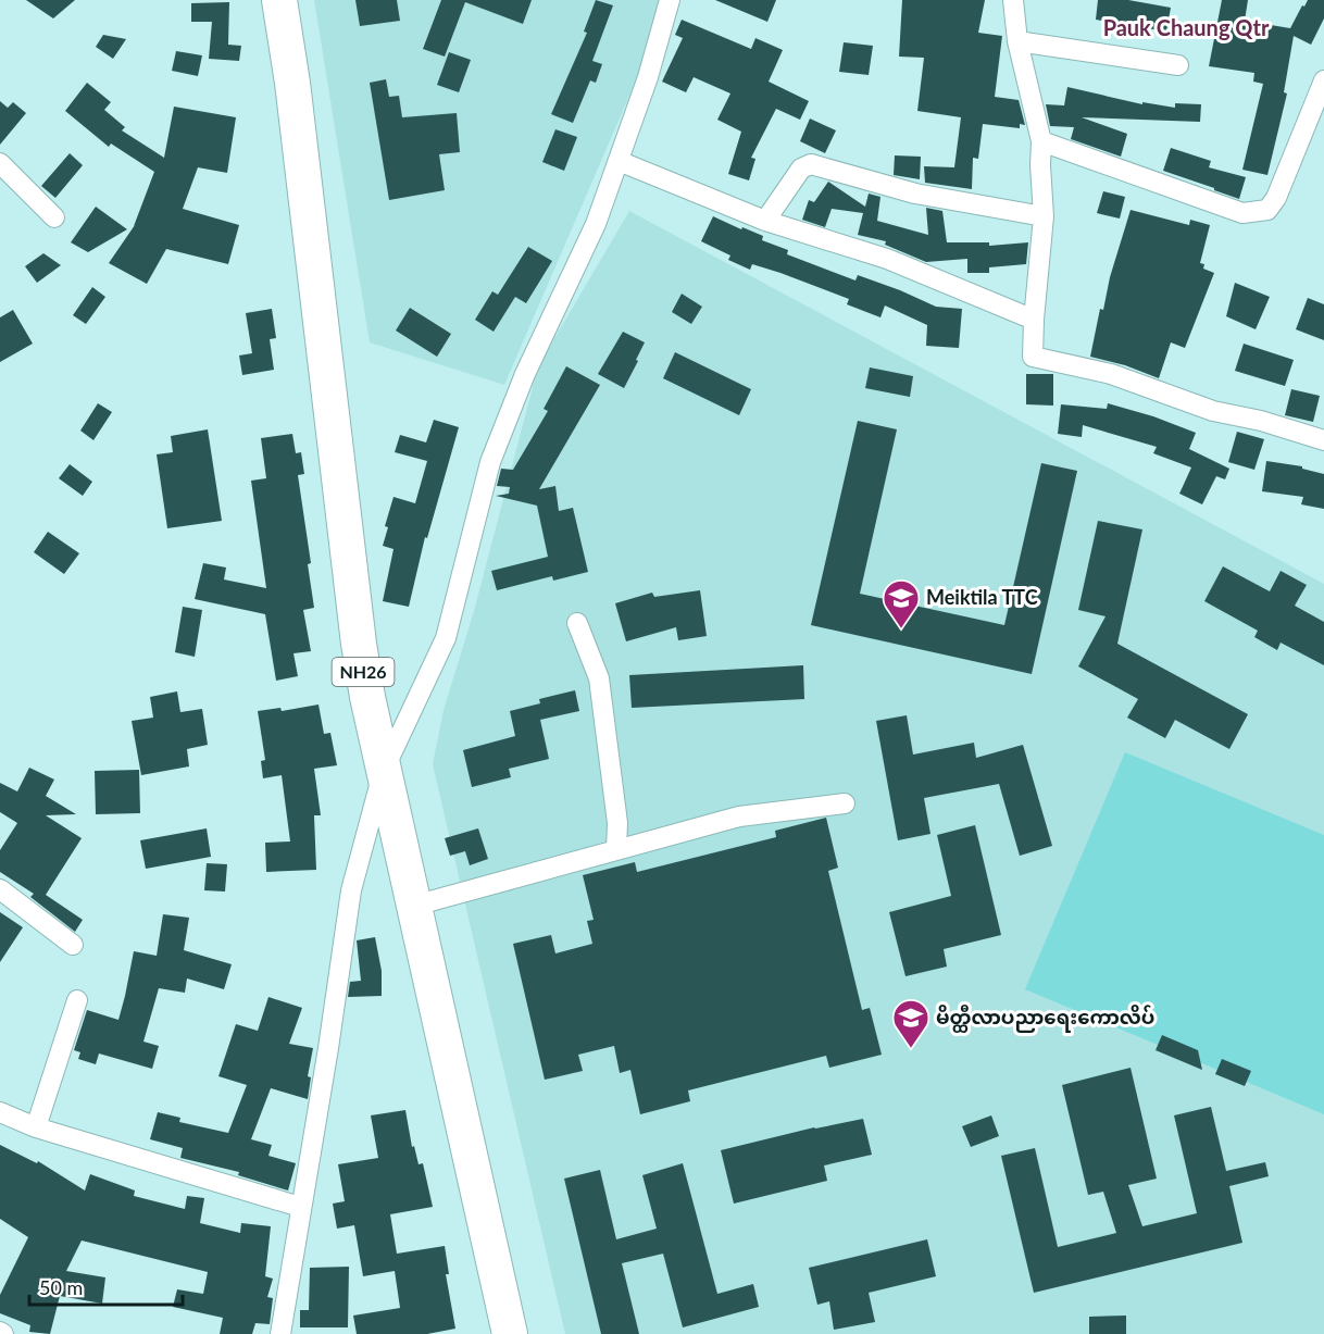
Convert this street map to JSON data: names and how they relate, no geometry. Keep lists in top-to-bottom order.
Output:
{
  "streets": {
    "highway": ["NH26"]
  },
  "districts": ["Pauk Chaung Qtr"],
  "places": {
    "school or university": ["Meiktila TTC", "မိတ္ထီလာပညာရေးကောလိပ်"]
  },
  "scale_bar": "50 m"
}
